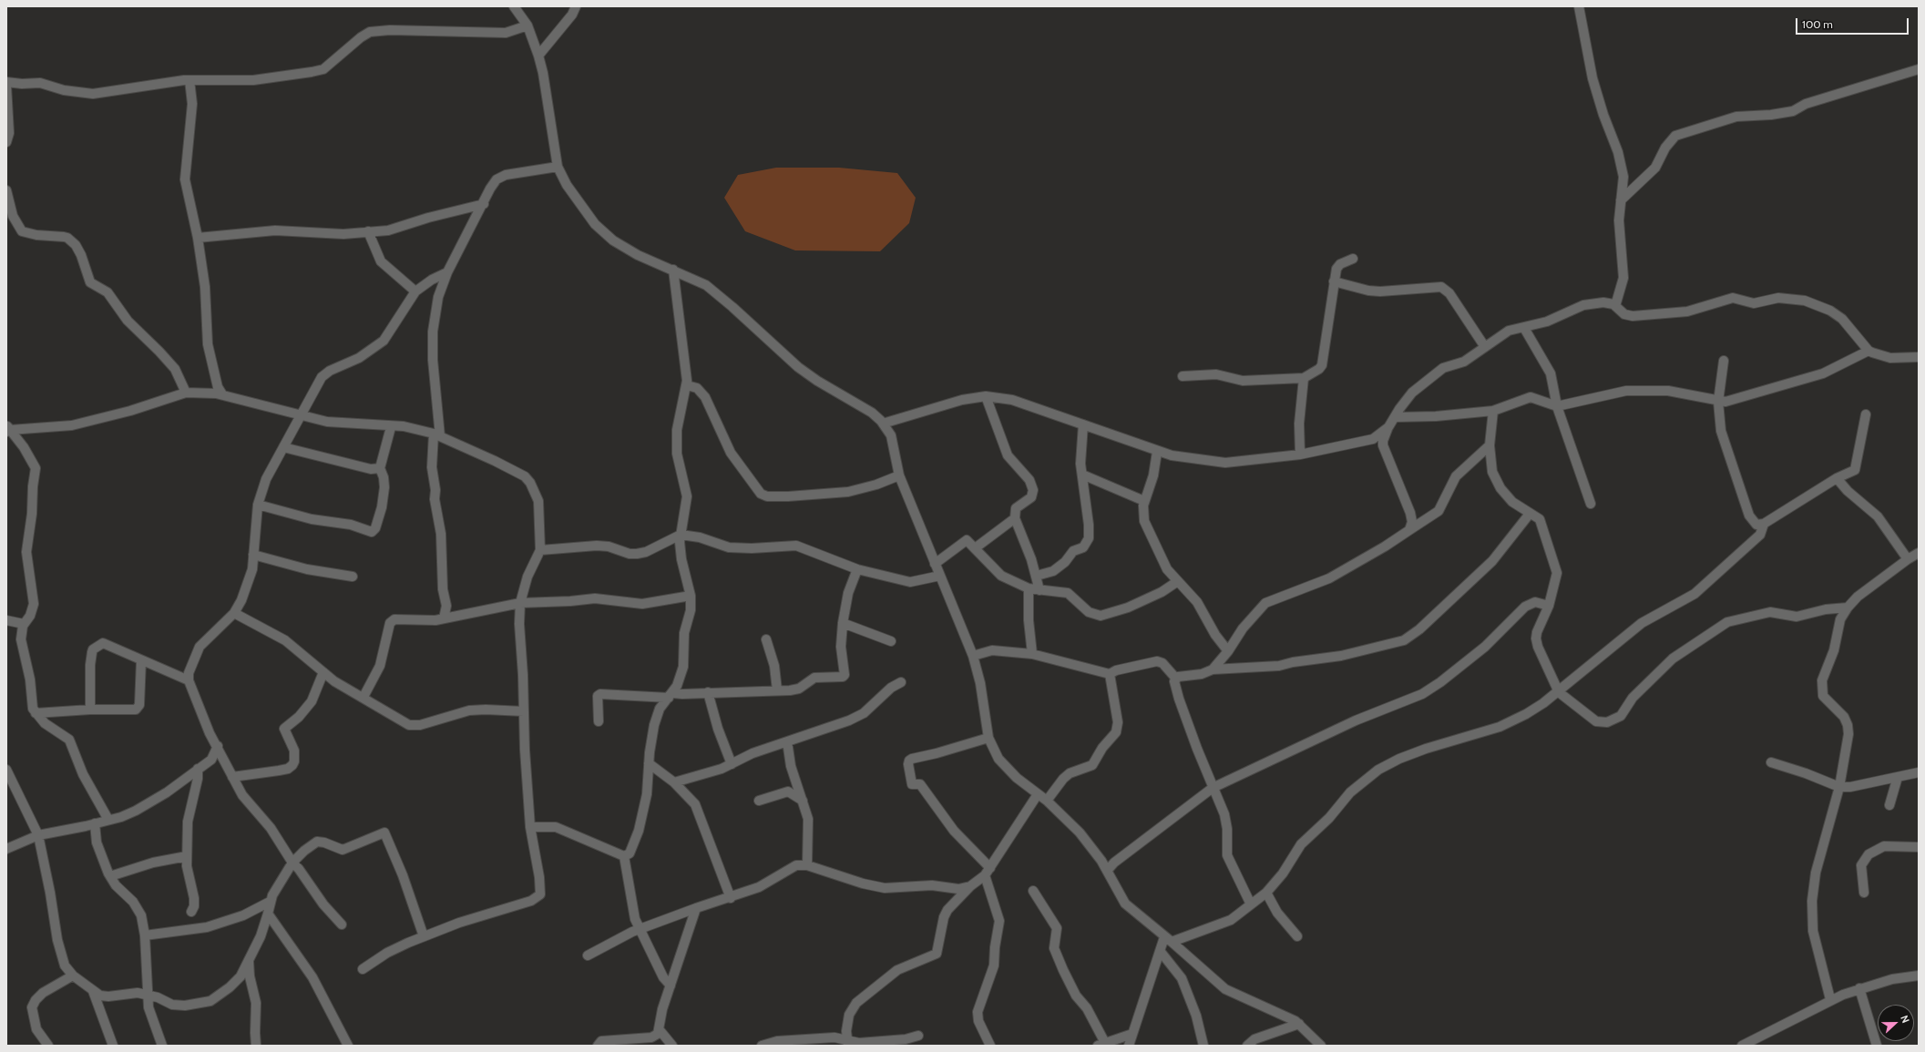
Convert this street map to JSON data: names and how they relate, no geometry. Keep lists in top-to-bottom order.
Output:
{
  "scale_bar": "100 m",
  "north": "right"
}
